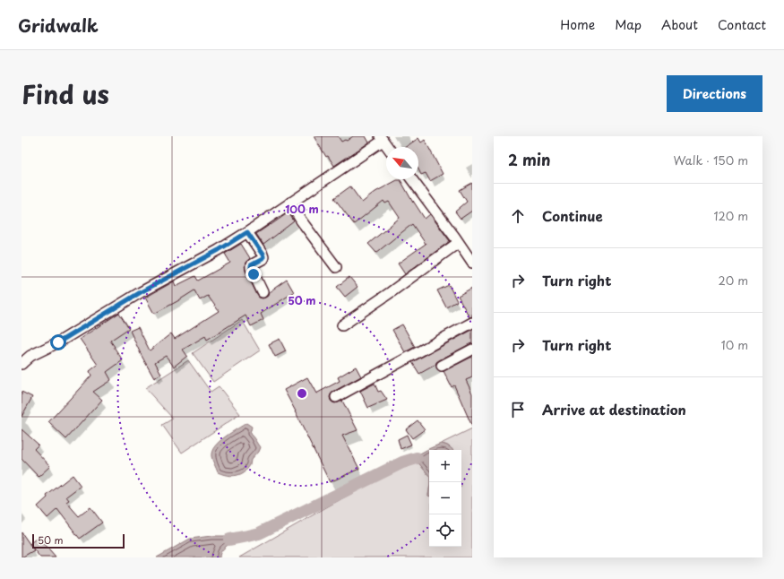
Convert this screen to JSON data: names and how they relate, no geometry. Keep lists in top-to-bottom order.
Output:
{
  "scale_bar": "50 m",
  "north": "top left",
  "page": {
    "header": "Gridwalk",
    "nav": [
      "Home",
      "Map",
      "About",
      "Contact"
    ],
    "title": "Find us",
    "buttons": "Directions",
    "heading": ["2 min", "Walk · 150 m"],
    "list": [
      ["Continue", "120 m"],
      ["Turn right", "20 m"],
      ["Turn right", "10 m"],
      "Arrive at destination"
    ],
    "map_buttons": ["+", "−"],
    "scale": "50 m"
  },
  "rings": ["100 m", "50 m"]
}
